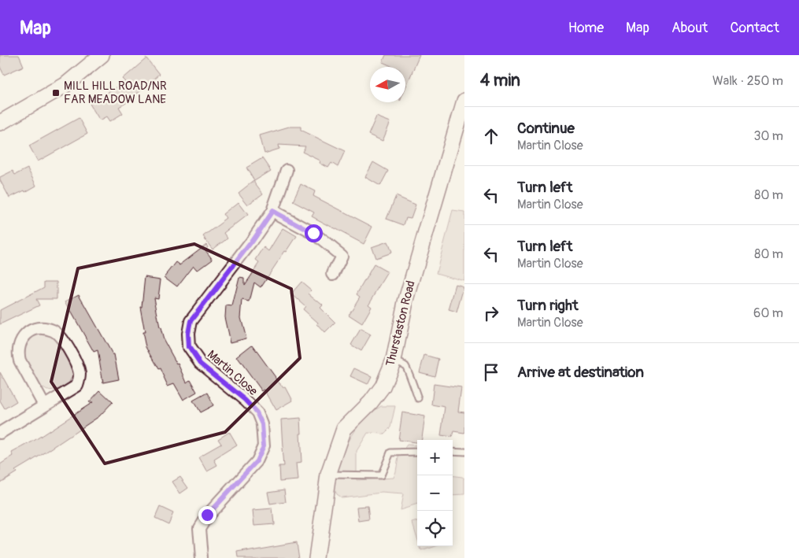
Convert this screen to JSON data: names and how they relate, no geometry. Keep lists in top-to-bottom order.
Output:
{
  "streets": {
    "street": ["Thurstaston Road", "Martin Close"]
  },
  "places": {
    "transit": ["MILL HILL ROAD/NR FAR MEADOW LANE"]
  },
  "north": "left",
  "page": {
    "header": "Map",
    "nav": [
      "Home",
      "Map",
      "About",
      "Contact"
    ],
    "heading": ["4 min", "Walk · 250 m"],
    "list": [
      ["Continue", "Martin Close", "30 m"],
      ["Turn left", "Martin Close", "80 m"],
      ["Turn left", "Martin Close", "80 m"],
      ["Turn right", "Martin Close", "60 m"],
      "Arrive at destination"
    ],
    "map_buttons": ["+", "−"]
  }
}
